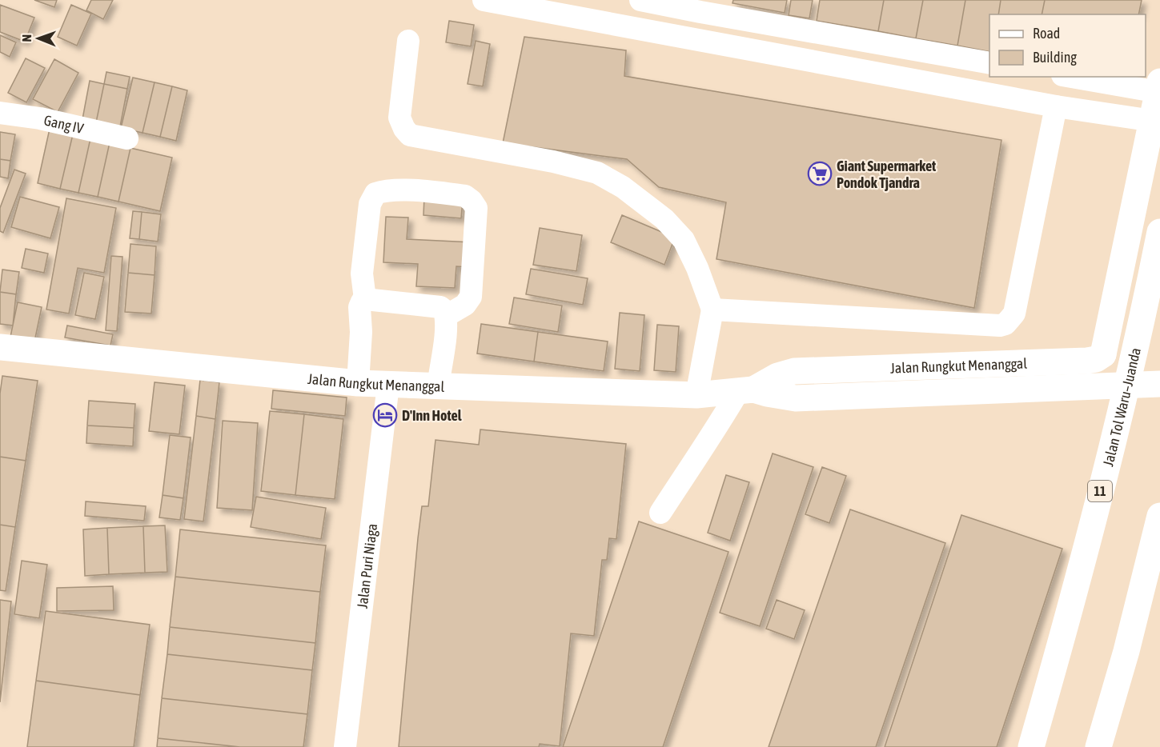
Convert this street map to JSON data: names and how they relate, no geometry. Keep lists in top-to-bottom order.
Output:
{
  "streets": {
    "main road": ["Jalan Rungkut Menanggal", "Jalan Tol Waru–Juanda", "11"],
    "street": ["Gang IV", "Jalan Puri Niaga"]
  },
  "crossings": [
    ["Jalan Rungkut Menanggal", "Jalan Puri Niaga"]
  ],
  "places": {
    "supermarket": ["Giant Supermarket Pondok Tjandra"],
    "hotel": ["D'Inn Hotel"]
  },
  "legend": ["Road", "Building"],
  "north": "left"
}
